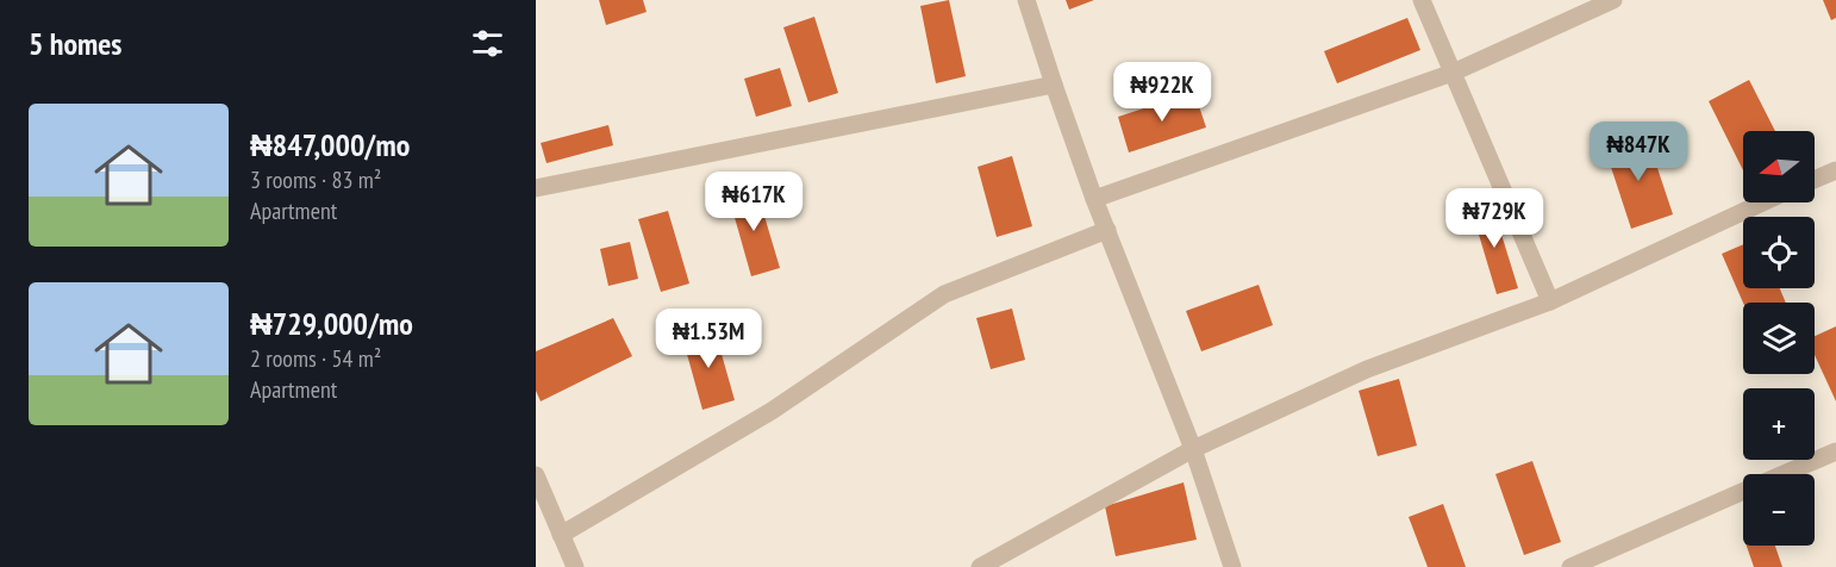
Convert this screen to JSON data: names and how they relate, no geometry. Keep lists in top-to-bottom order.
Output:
{
  "north": "left",
  "page": {
    "heading": "5 homes",
    "price": [
      "₦922K",
      "₦847K",
      "₦617K",
      "₦729K",
      "₦1.53M"
    ],
    "list": [
      {
        "name": "₦847,000/mo",
        "note": "3 rooms · 83 m² · Apartment"
      },
      {
        "name": "₦729,000/mo",
        "note": "2 rooms · 54 m² · Apartment"
      }
    ],
    "map_buttons": ["+", "−"]
  }
}
